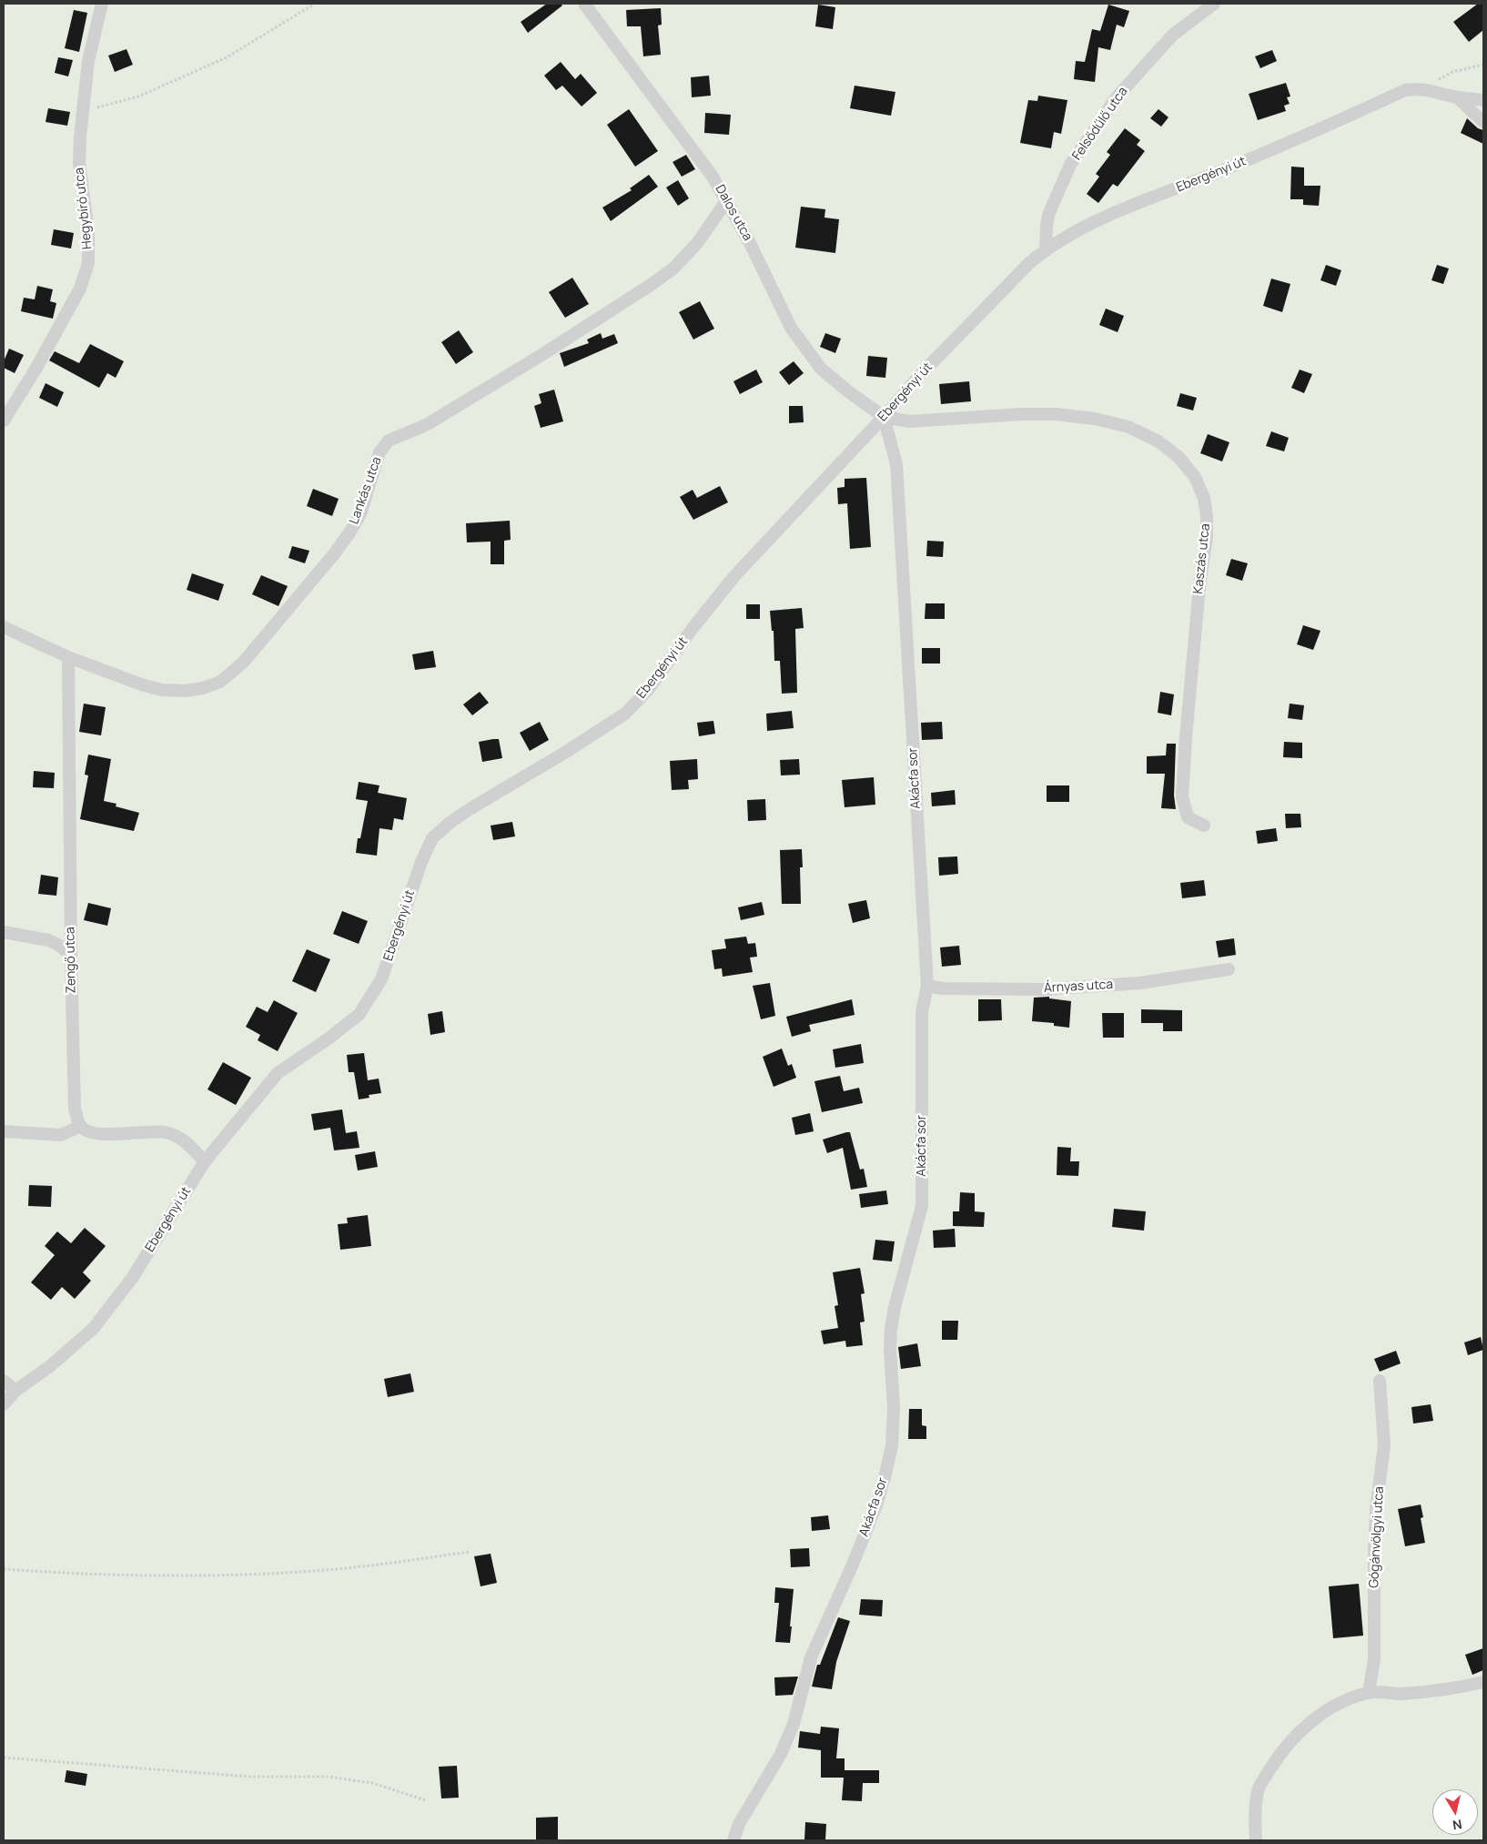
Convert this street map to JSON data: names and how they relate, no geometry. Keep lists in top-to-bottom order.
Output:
{
  "streets": {
    "street": [
      "Felsődűlő utca",
      "Ebergényi út",
      "Hegybíró utca",
      "Dalos utca",
      "Lankás utca",
      "Kaszás utca",
      "Akácfa sor",
      "Zengő utca",
      "Árnyas utca",
      "Gógánvölgyi utca"
    ]
  },
  "crossings": [
    ["Felsődűlő utca", "Ebergényi út"],
    ["Ebergényi út", "Dalos utca"],
    ["Ebergényi út", "Kaszás utca"],
    ["Ebergényi út", "Akácfa sor"],
    ["Dalos utca", "Lankás utca"],
    ["Dalos utca", "Kaszás utca"],
    ["Dalos utca", "Akácfa sor"],
    ["Lankás utca", "Zengő utca"],
    ["Kaszás utca", "Akácfa sor"],
    ["Akácfa sor", "Árnyas utca"]
  ],
  "north": "bottom"
}
